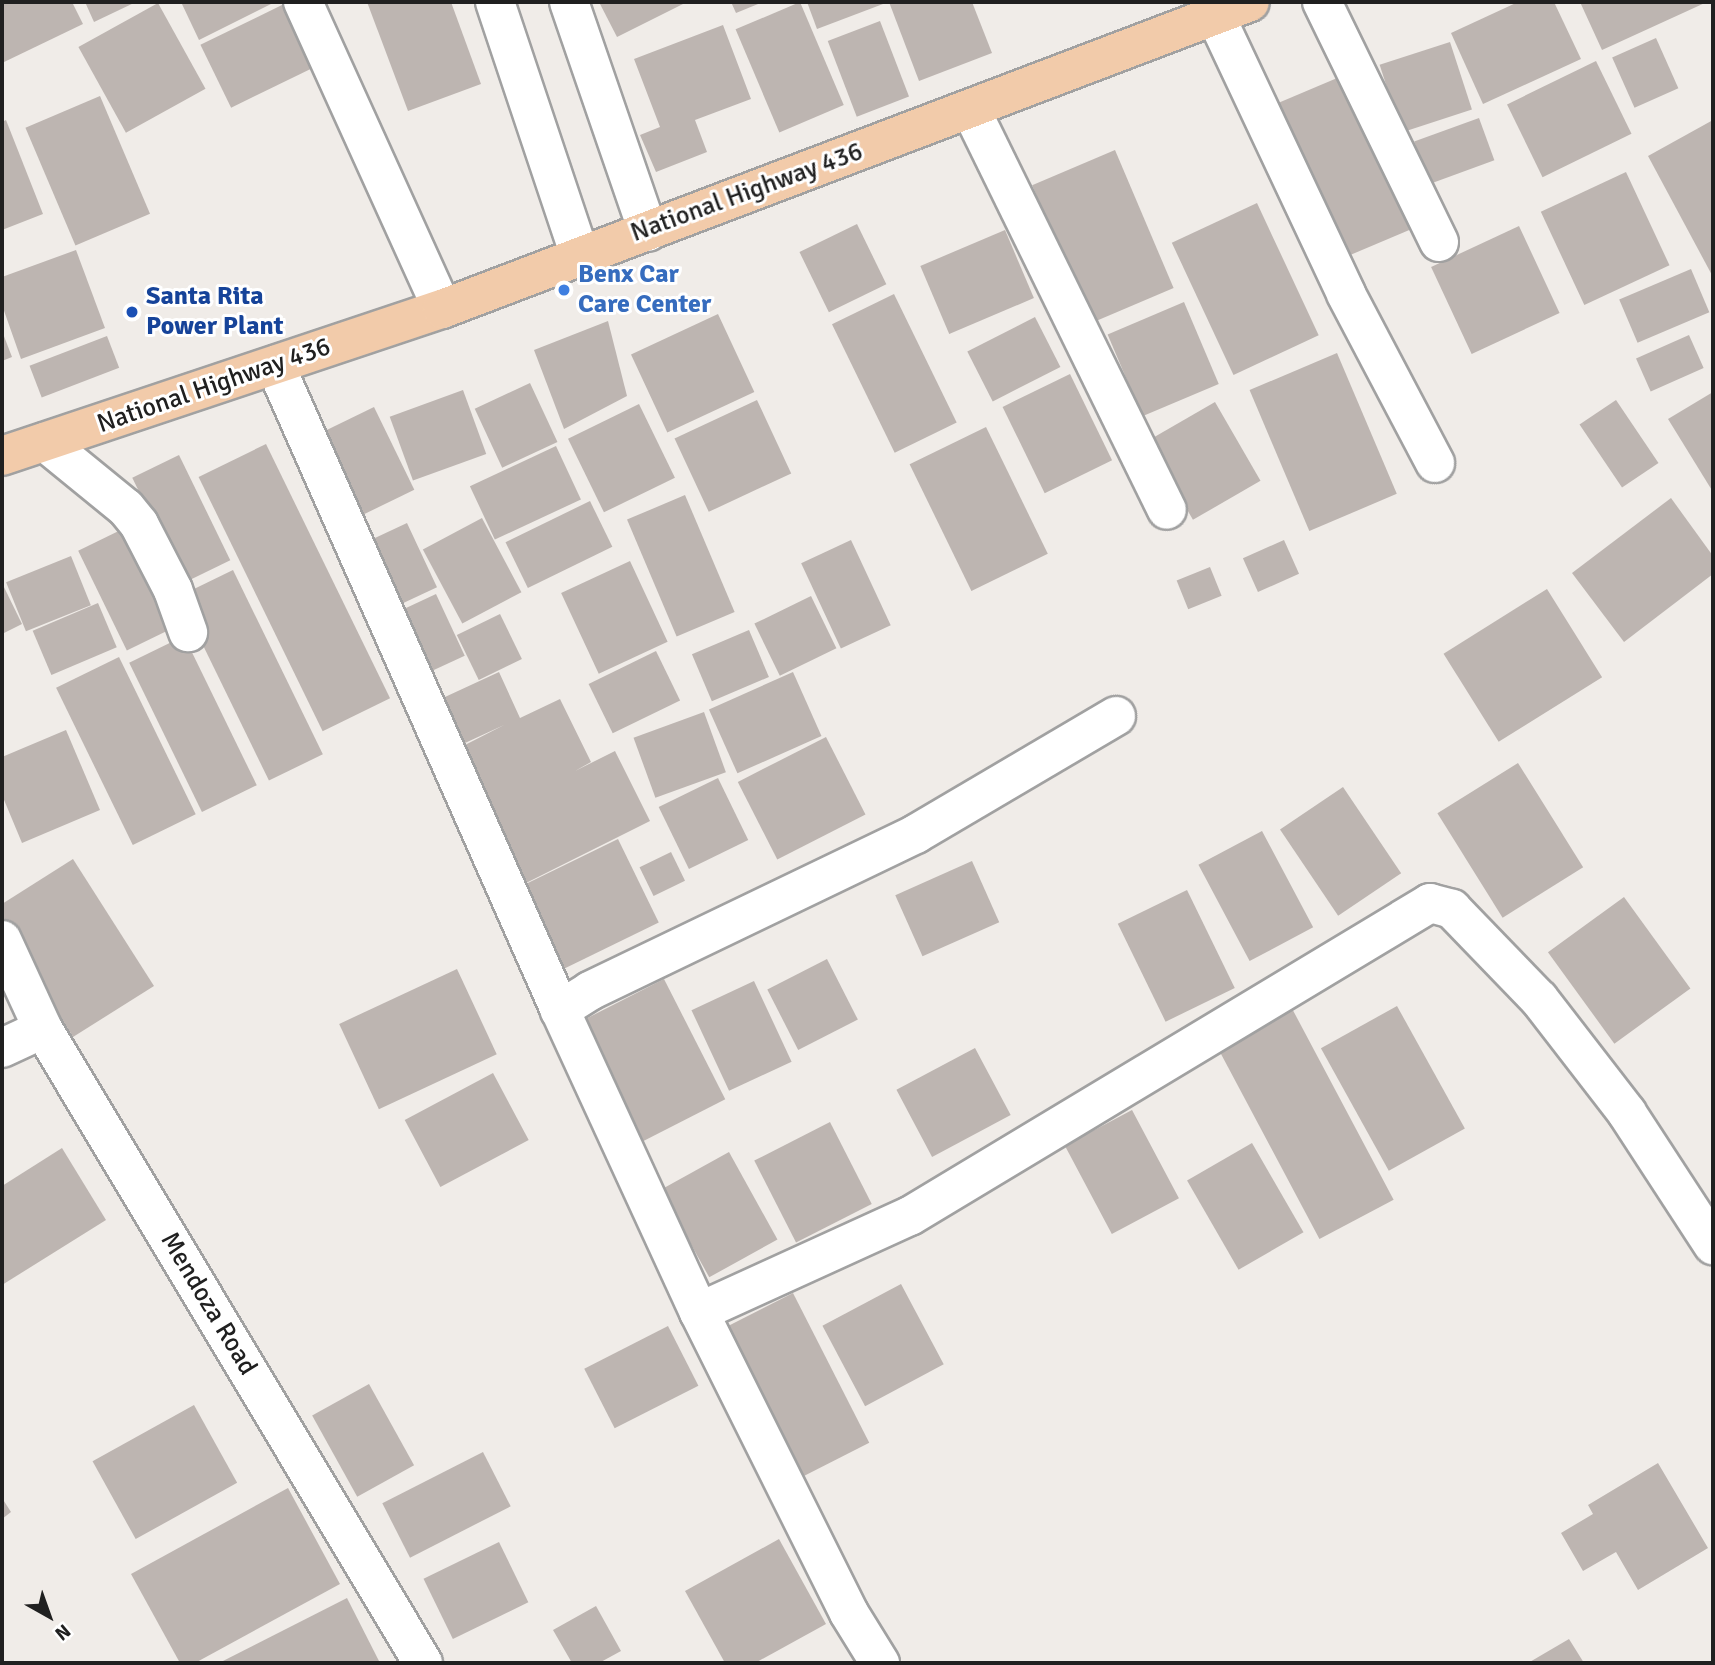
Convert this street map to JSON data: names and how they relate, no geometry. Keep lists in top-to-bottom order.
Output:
{
  "streets": {
    "main road": ["National Highway 436"],
    "street": ["Mendoza Road"]
  },
  "places": ["Benx Car Care Center", "Santa Rita Power Plant"],
  "north": "bottom right"
}
